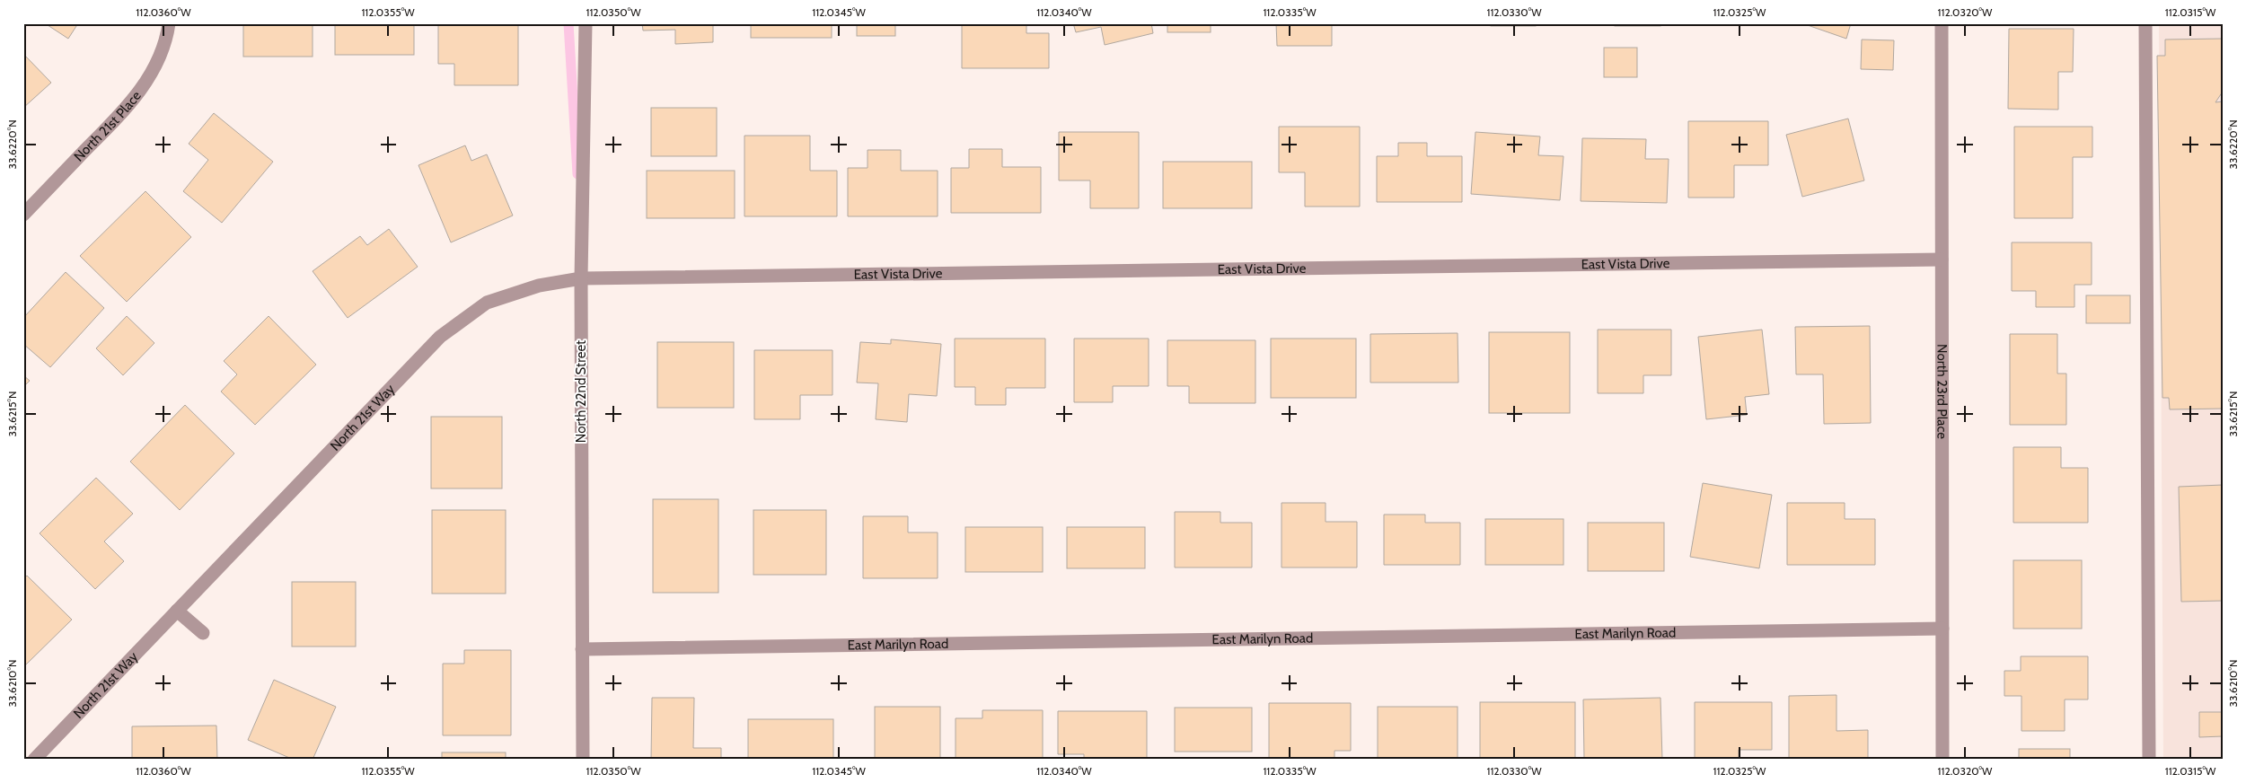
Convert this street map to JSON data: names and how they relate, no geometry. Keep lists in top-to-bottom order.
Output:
{
  "streets": {
    "street": [
      "North 21st Place",
      "East Vista Drive",
      "North 22nd Street",
      "North 23rd Place",
      "North 21st Way",
      "East Marilyn Road"
    ]
  },
  "crossings": [
    ["East Vista Drive", "North 22nd Street"],
    ["East Vista Drive", "North 23rd Place"],
    ["East Vista Drive", "North 21st Way"],
    ["North 22nd Street", "North 21st Way"],
    ["North 22nd Street", "East Marilyn Road"],
    ["North 23rd Place", "East Marilyn Road"]
  ],
  "coordinates": [
    "112.0360°W",
    "112.0355°W",
    "112.0350°W",
    "112.0345°W",
    "112.0340°W",
    "112.0335°W",
    "112.0330°W",
    "112.0325°W",
    "112.0320°W",
    "112.0315°W",
    "33.6220°N",
    "33.6215°N",
    "33.6210°N"
  ]
}
